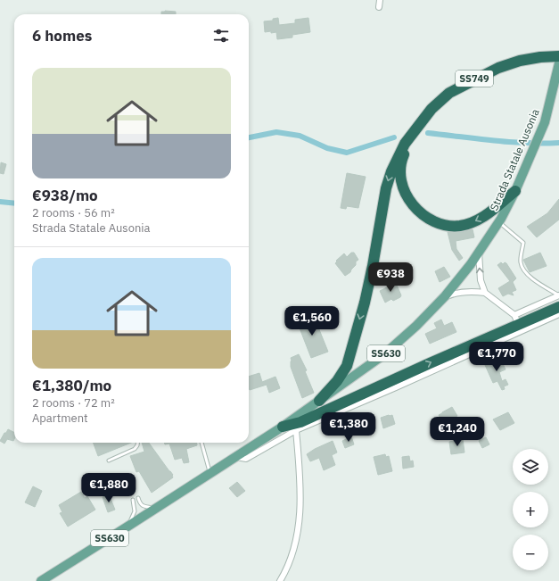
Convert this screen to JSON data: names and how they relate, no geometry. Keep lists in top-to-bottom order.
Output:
{
  "streets": {
    "highway": ["SS749"],
    "main road": ["Strada Statale Ausonia", "SS630"]
  },
  "crossings": [
    ["Strada Statale Ausonia", "SS630"]
  ],
  "page": {
    "heading": "6 homes",
    "list": [
      {
        "name": "€938/mo",
        "note": "2 rooms · 56 m² · Strada Statale Ausonia"
      },
      {
        "name": "€1,380/mo",
        "note": "2 rooms · 72 m² · Apartment"
      }
    ],
    "price": [
      "€938",
      "€1,560",
      "€1,770",
      "€1,380",
      "€1,240",
      "€1,880"
    ],
    "map_buttons": ["+", "−"]
  }
}
